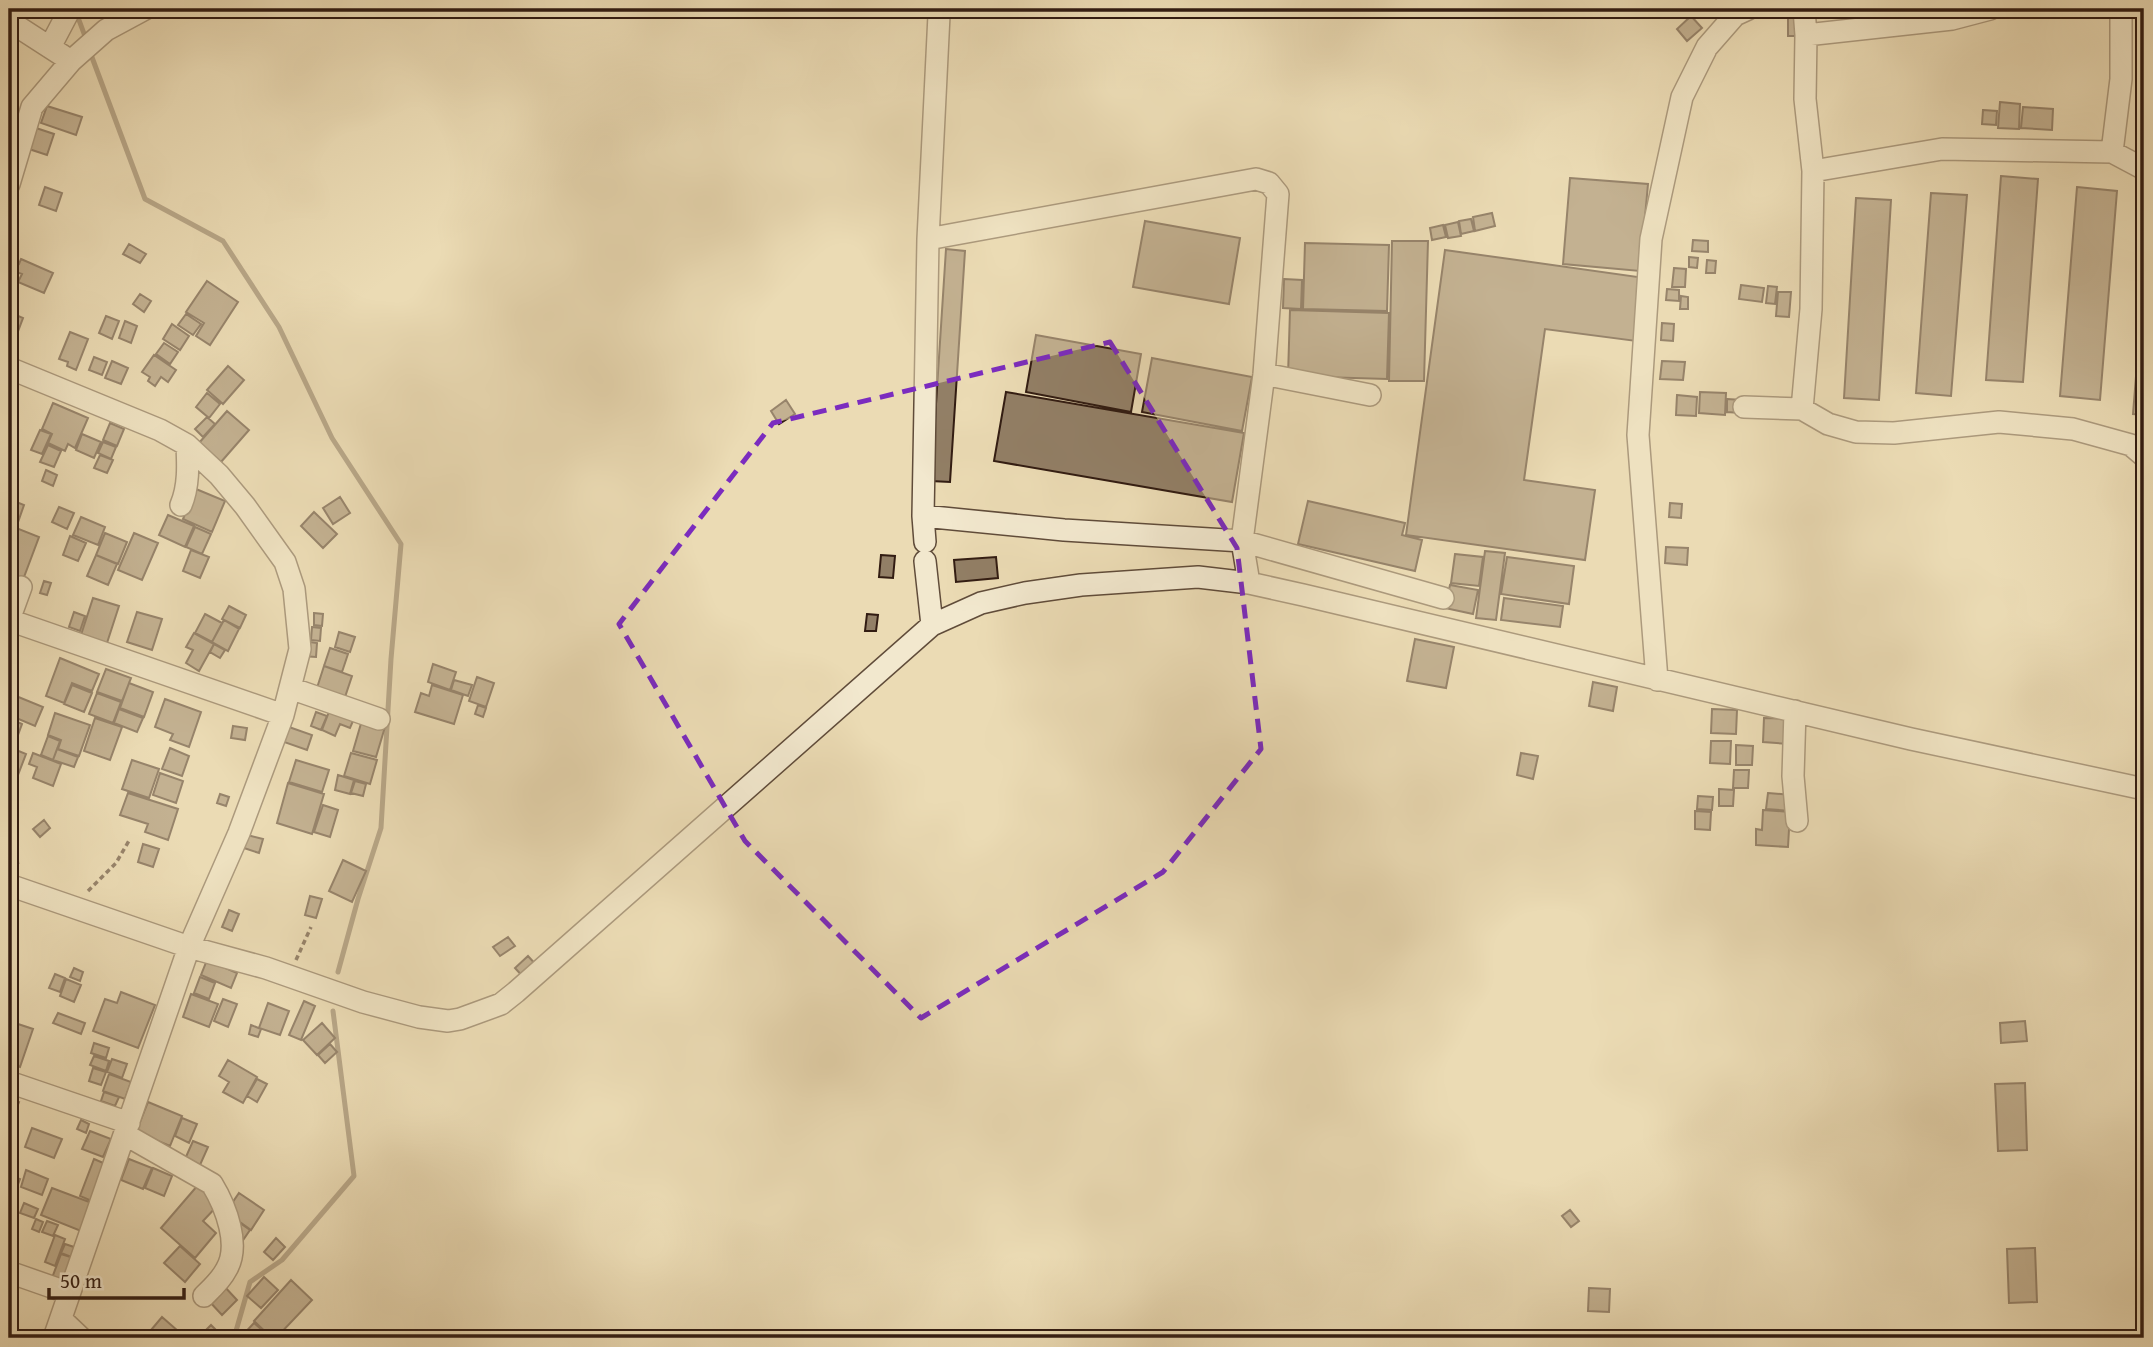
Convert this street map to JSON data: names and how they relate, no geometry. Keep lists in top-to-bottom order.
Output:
{
  "scale_bar": "50 m"
}
